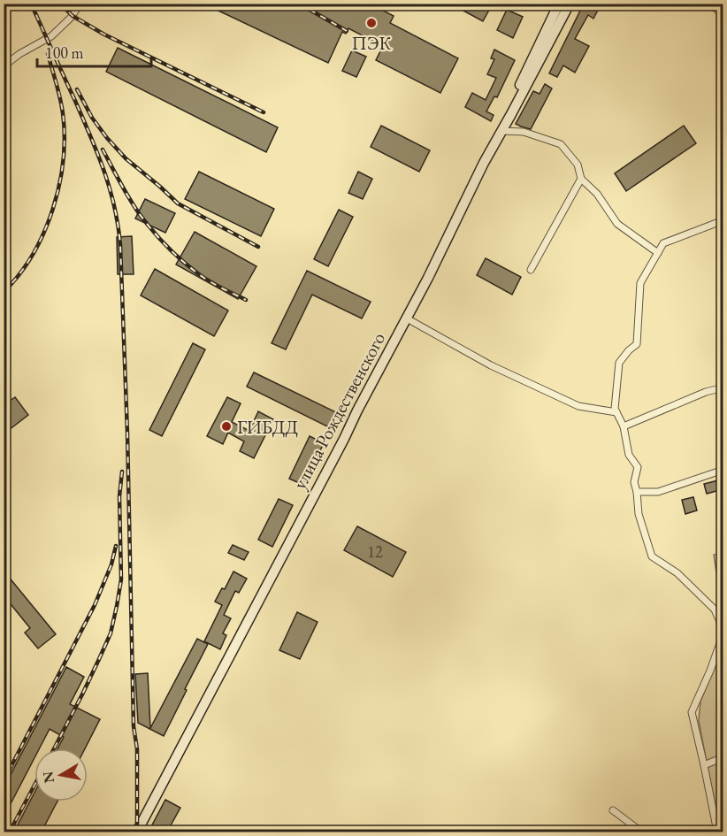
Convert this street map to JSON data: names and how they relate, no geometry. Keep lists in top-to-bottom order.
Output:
{
  "streets": {
    "main road": ["улица Рождественского"]
  },
  "places": ["ПЭК", "ГИБДД"],
  "house_numbers": ["12"],
  "scale_bar": "100 m",
  "north": "left"
}
